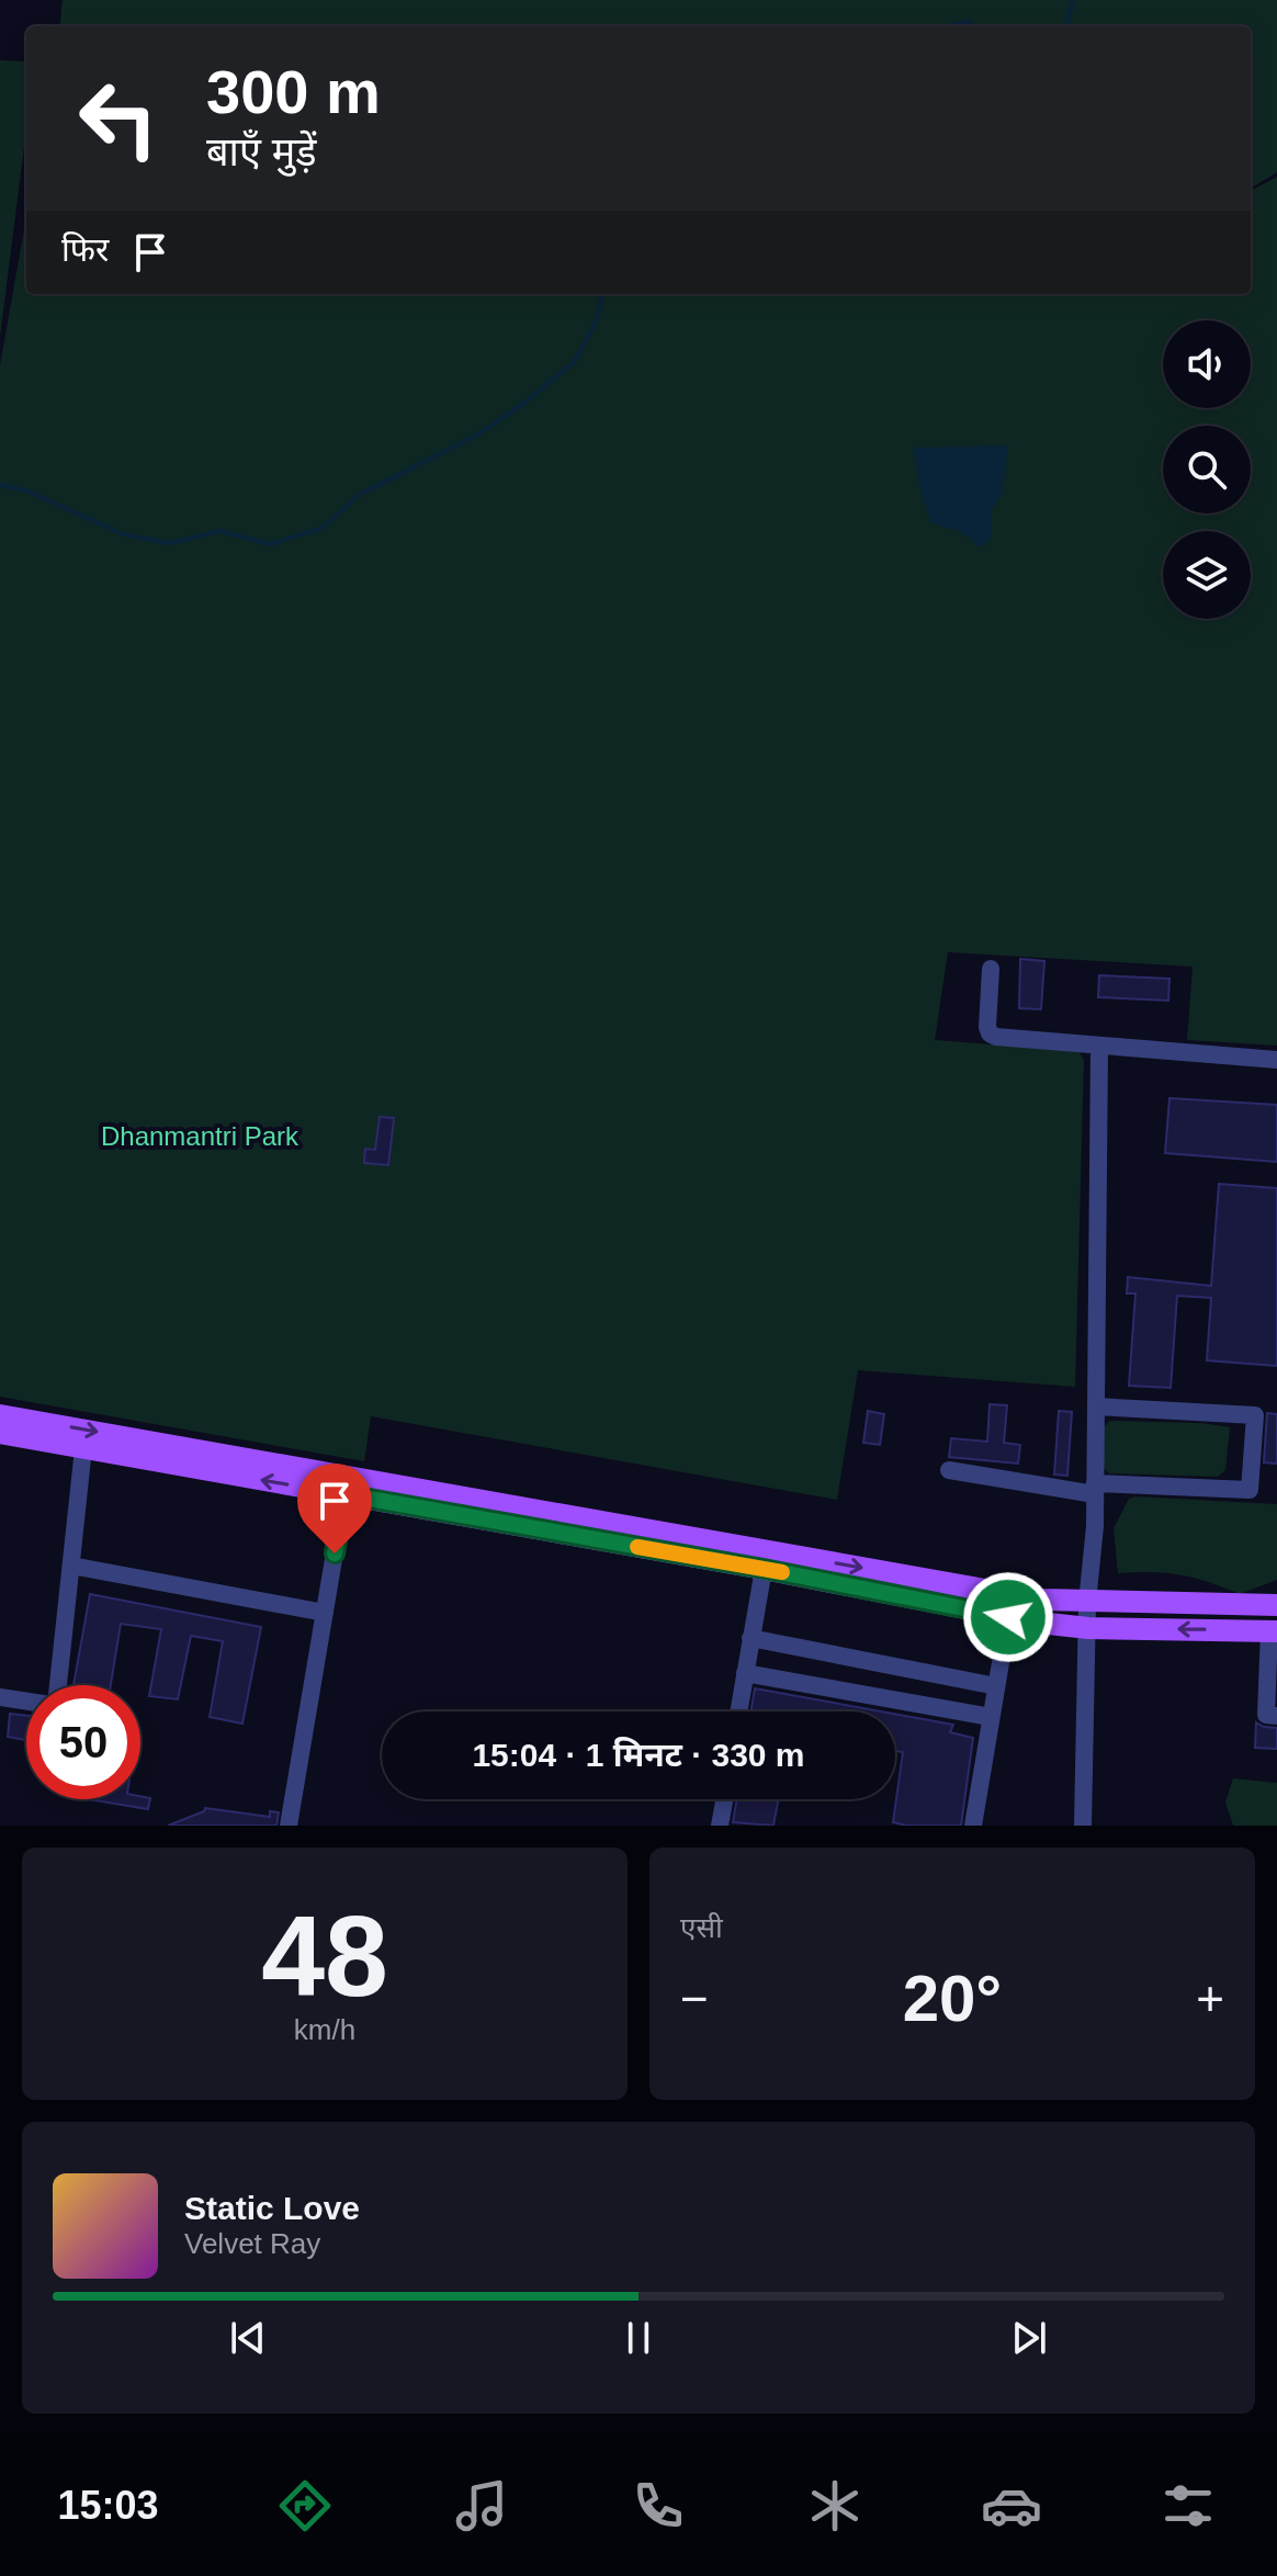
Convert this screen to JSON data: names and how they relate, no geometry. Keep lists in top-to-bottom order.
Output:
{
  "parks": ["Dhanmantri Park"],
  "page": {
    "turn": ["300 m", "बाएँ मुड़ें"],
    "then": "फिर",
    "limit": "50",
    "trip": "15:04 · 1 मिनट · 330 m",
    "tile": [
      ["48", "km/h"],
      "एसी"
    ],
    "heat": ["−", "20°", "+"],
    "song": ["Static Love", "Velvet Ray"],
    "tabs": "15:03"
  }
}
